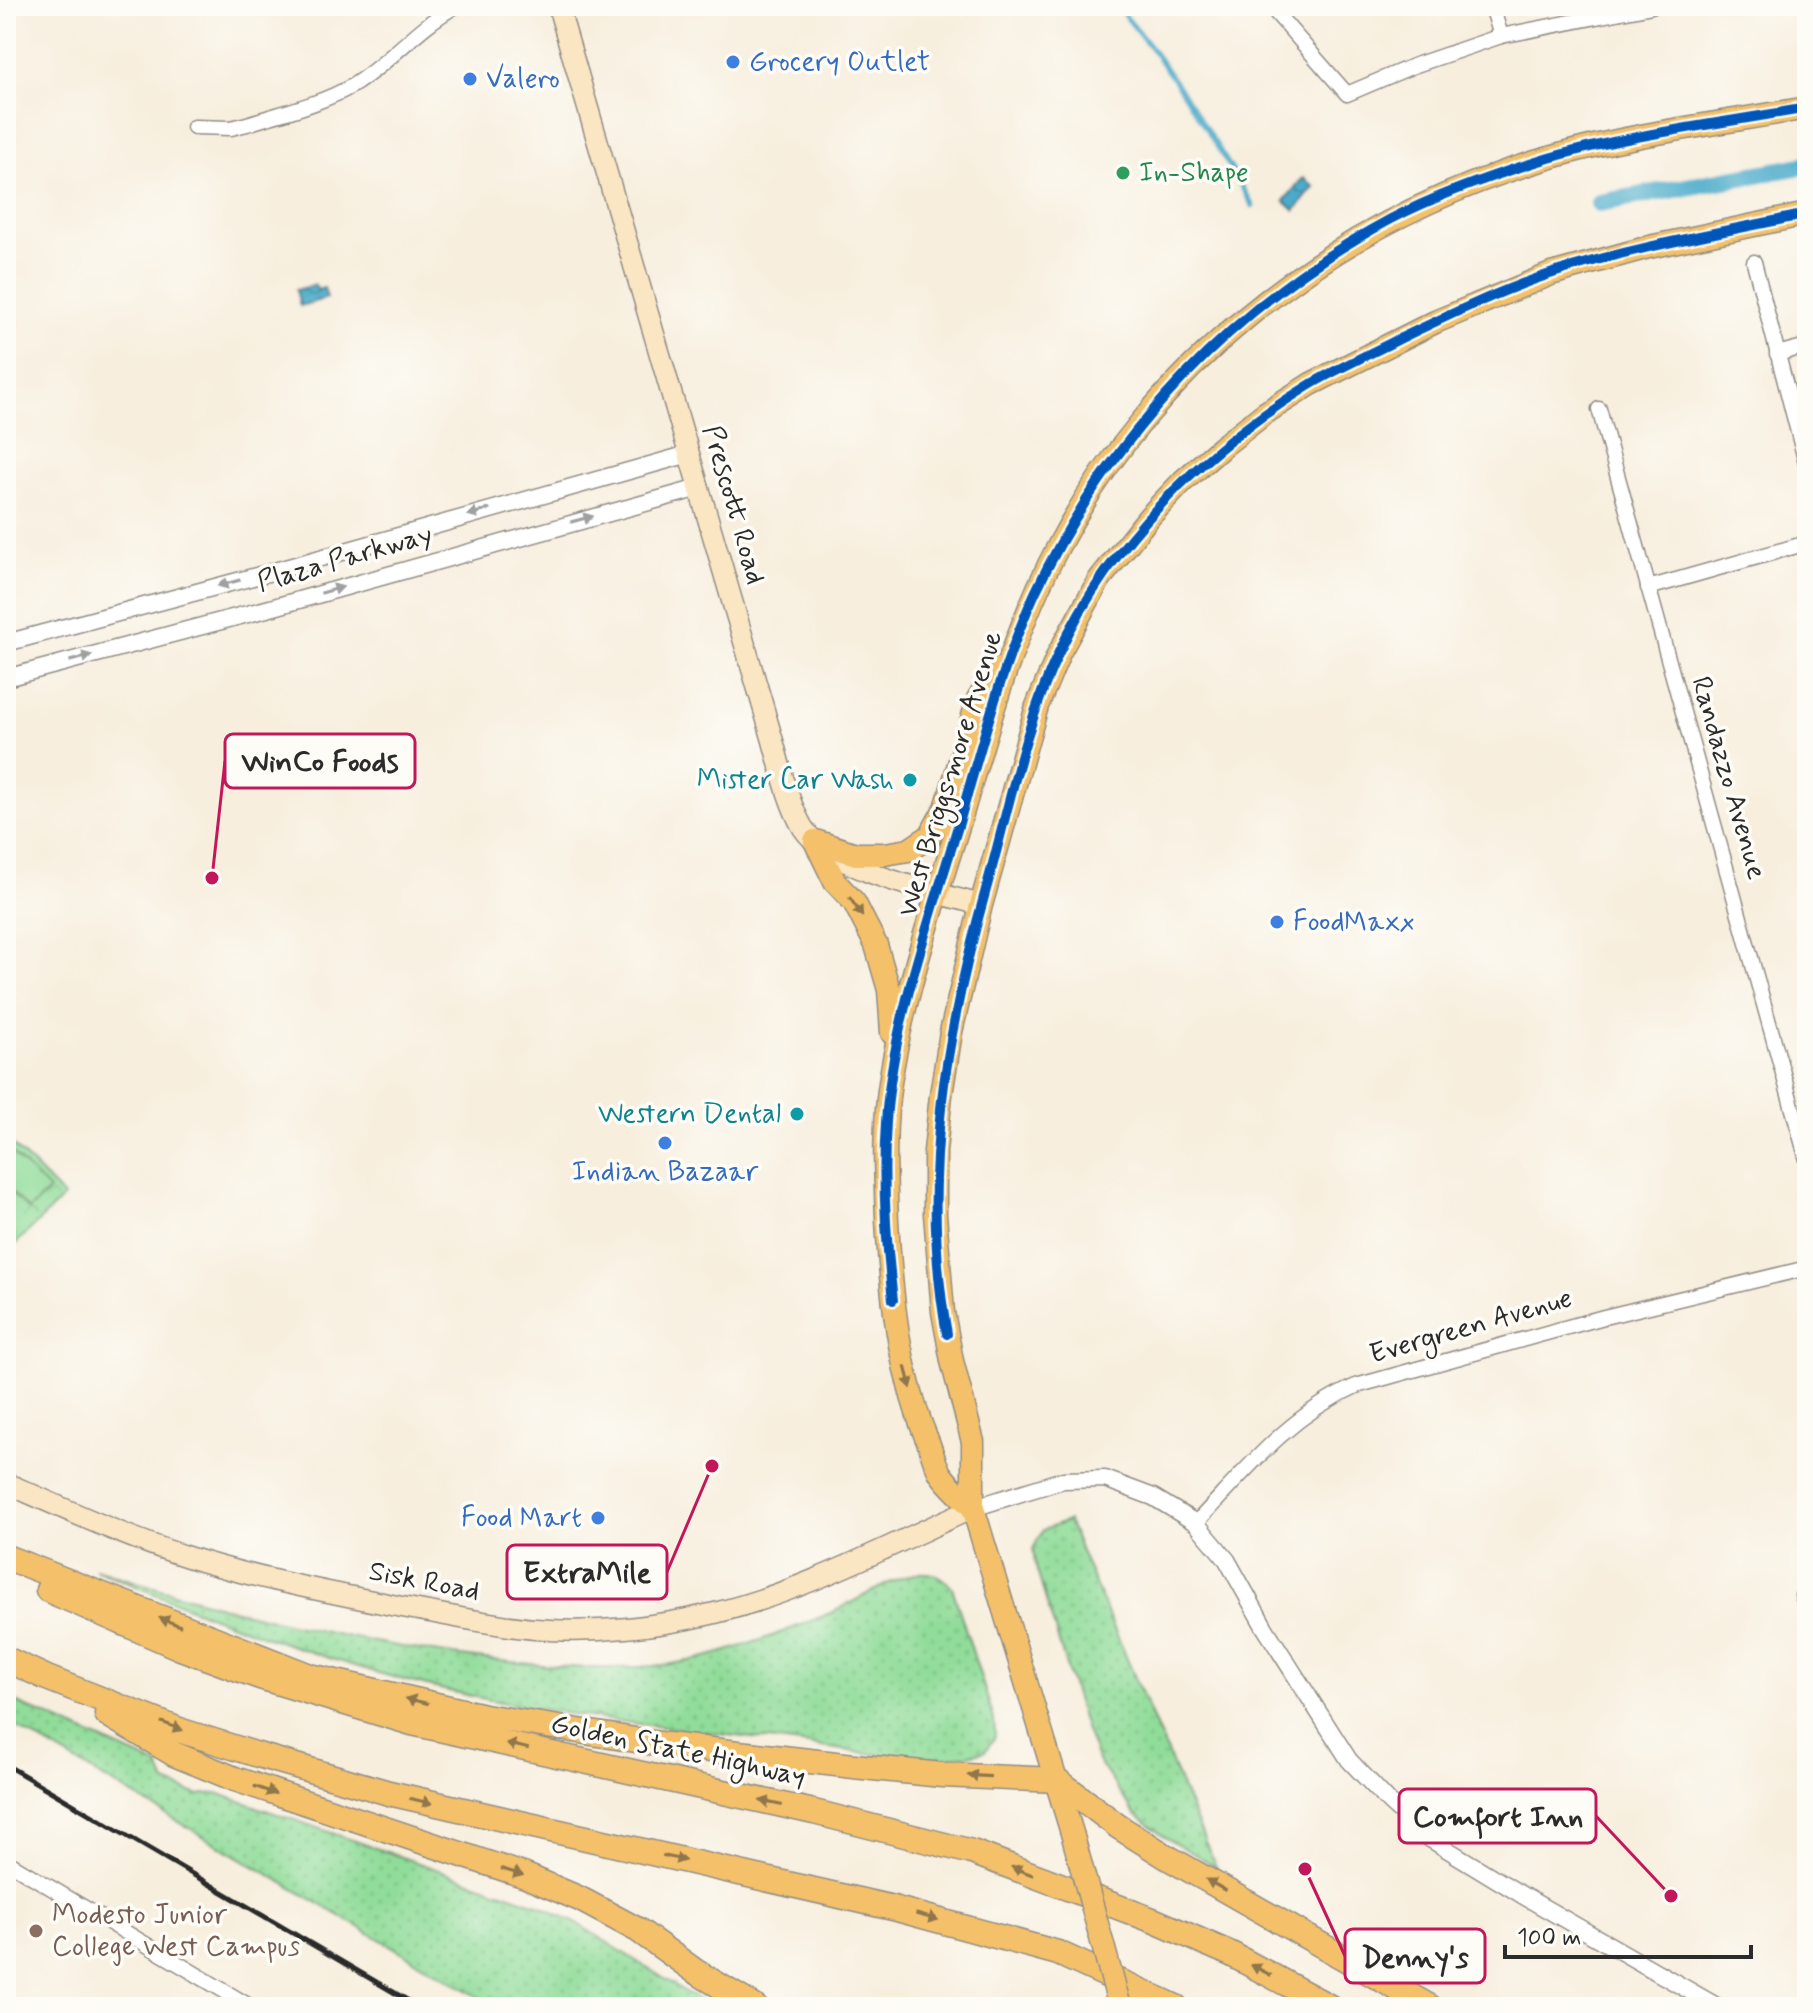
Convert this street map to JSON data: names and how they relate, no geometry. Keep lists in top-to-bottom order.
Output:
{
  "streets": {
    "highway": ["Golden State Highway"],
    "main road": ["Prescott Road", "West Briggsmore Avenue", "Sisk Road"],
    "street": ["Plaza Parkway", "Randazzo Avenue", "Evergreen Avenue"]
  },
  "crossings": [
    ["Prescott Road", "Plaza Parkway"],
    ["Prescott Road", "West Briggsmore Avenue"],
    ["West Briggsmore Avenue", "Sisk Road"]
  ],
  "places": [
    "Grocery Outlet",
    "Valero",
    "In-Shape",
    "Mister Car Wash",
    "WinCo Foods",
    "FoodMaxx",
    "Western Dental",
    "Indian Bazaar",
    "ExtraMile",
    "Food Mart",
    "Denny's",
    "Comfort Inn",
    "Modesto Junior College West Campus"
  ],
  "scale_bar": "100 m"
}
